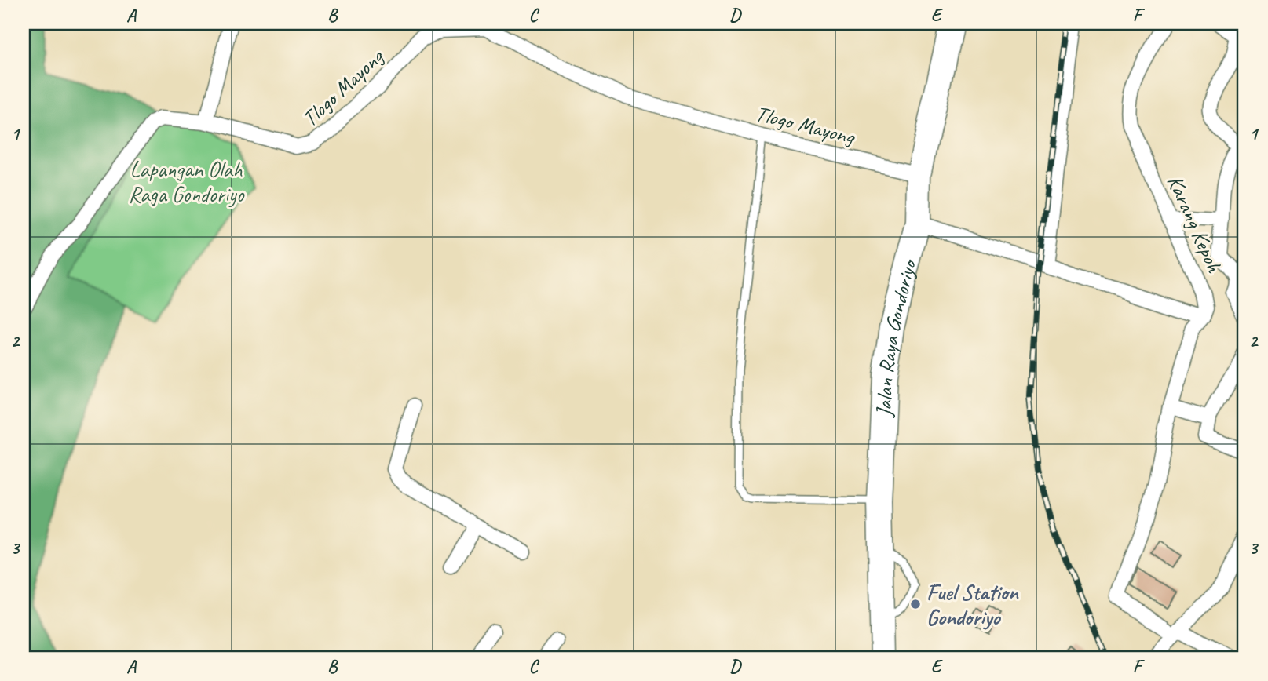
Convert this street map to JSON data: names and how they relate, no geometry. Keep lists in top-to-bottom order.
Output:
{
  "streets": {
    "highway": ["Jalan Raya Gondoriyo"],
    "street": ["Tlogo Mayong", "Karang Kepoh"]
  },
  "crossings": [
    ["Tlogo Mayong", "Jalan Raya Gondoriyo"]
  ],
  "parks": ["Lapangan Olah Raga Gondoriyo"],
  "places": ["Fuel Station Gondoriyo"],
  "grid": {
    "columns": [
      "A",
      "B",
      "C",
      "D",
      "E",
      "F"
    ],
    "rows": ["1", "2", "3"]
  }
}
